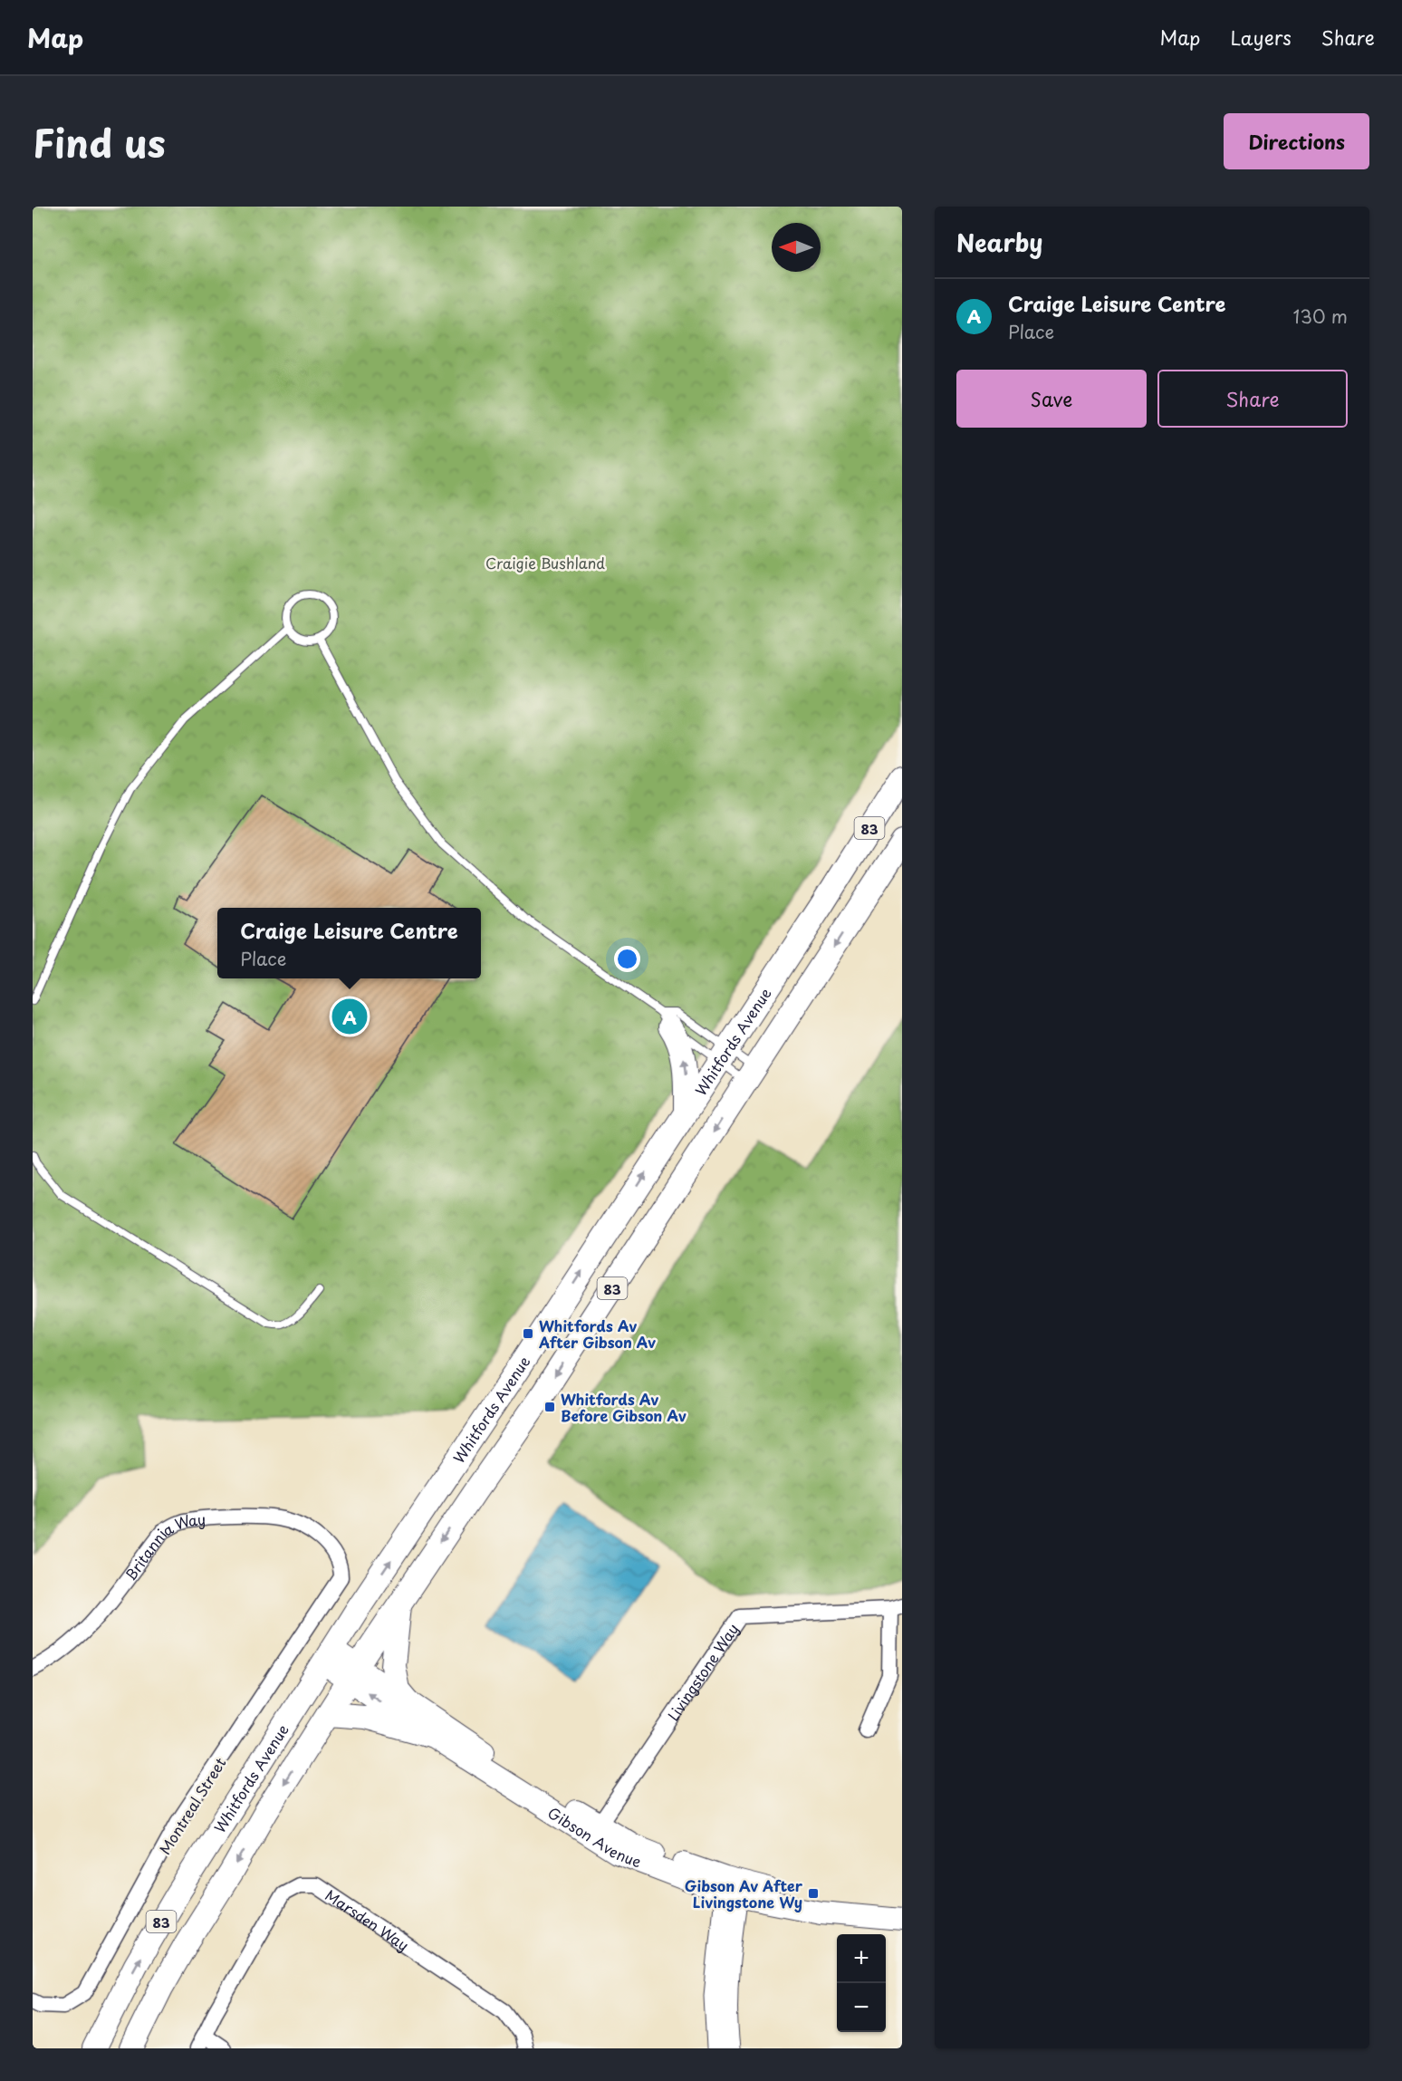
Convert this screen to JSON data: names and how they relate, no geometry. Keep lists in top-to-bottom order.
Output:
{
  "streets": {
    "main road": ["83", "Whitfords Avenue", "Gibson Avenue"],
    "street": [
      "Britannia Way",
      "Livingstone Way",
      "Montreal Street",
      "Marsden Way"
    ]
  },
  "crossings": [
    ["Whitfords Avenue", "Gibson Avenue"],
    ["Britannia Way", "Montreal Street"],
    ["Livingstone Way", "Gibson Avenue"]
  ],
  "parks": ["Craigie Bushland"],
  "places": {
    "transit": ["Whitfords Av After Gibson Av", "Whitfords Av Before Gibson Av", "Gibson Av After Livingstone Wy"]
  },
  "north": "left",
  "page": {
    "header": "Map",
    "nav": ["Map", "Layers", "Share"],
    "title": "Find us",
    "buttons": [
      "Directions",
      ["Save", "Share"]
    ],
    "heading": "Nearby",
    "list": [
      {
        "mark": "A",
        "name": "Craige Leisure Centre",
        "note": "Place",
        "value": "130 m"
      }
    ],
    "popup": ["Craige Leisure Centre", "Place"],
    "pins": "A",
    "map_buttons": ["+", "−"]
  }
}
